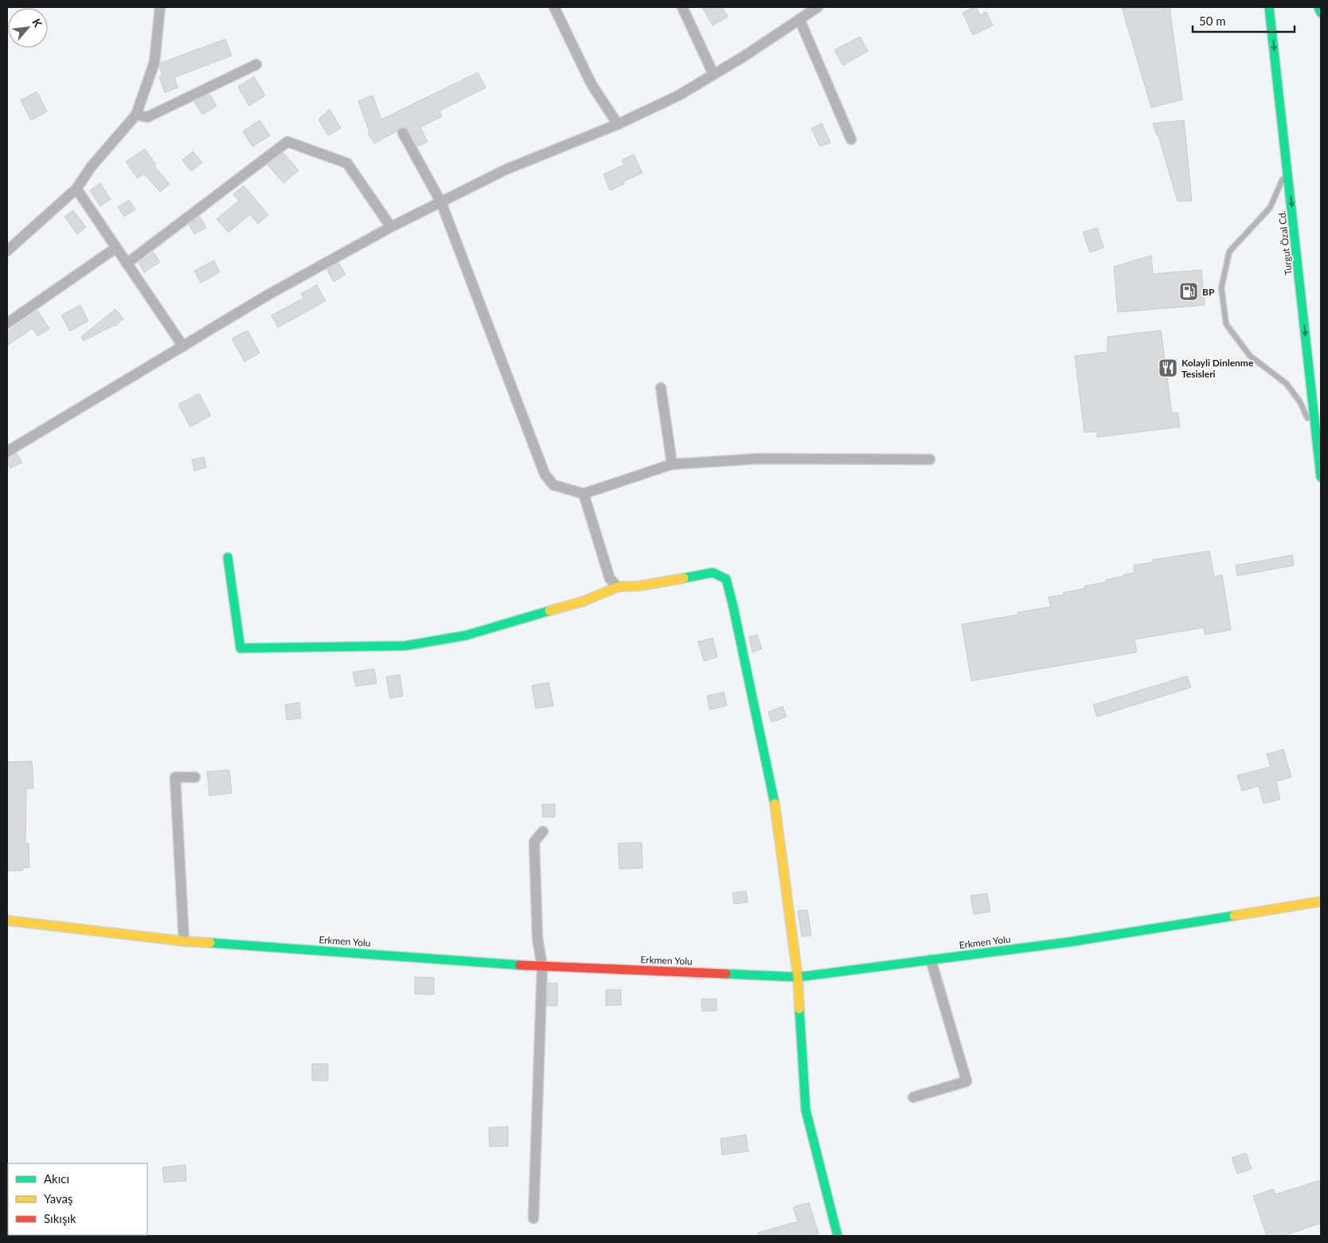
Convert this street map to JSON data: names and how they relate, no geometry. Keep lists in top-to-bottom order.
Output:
{
  "streets": {
    "main road": ["Turgut Özal Cd.", "Erkmen Yolu"]
  },
  "one_way": ["Turgut Özal Cd."],
  "places": {
    "fuel station": ["BP"],
    "restaurant": ["Kolayli Dinlenme Tesisleri"]
  },
  "legend": ["Akıcı", "Yavaş", "Sıkışık"],
  "scale_bar": "50 m",
  "north": "top right"
}
